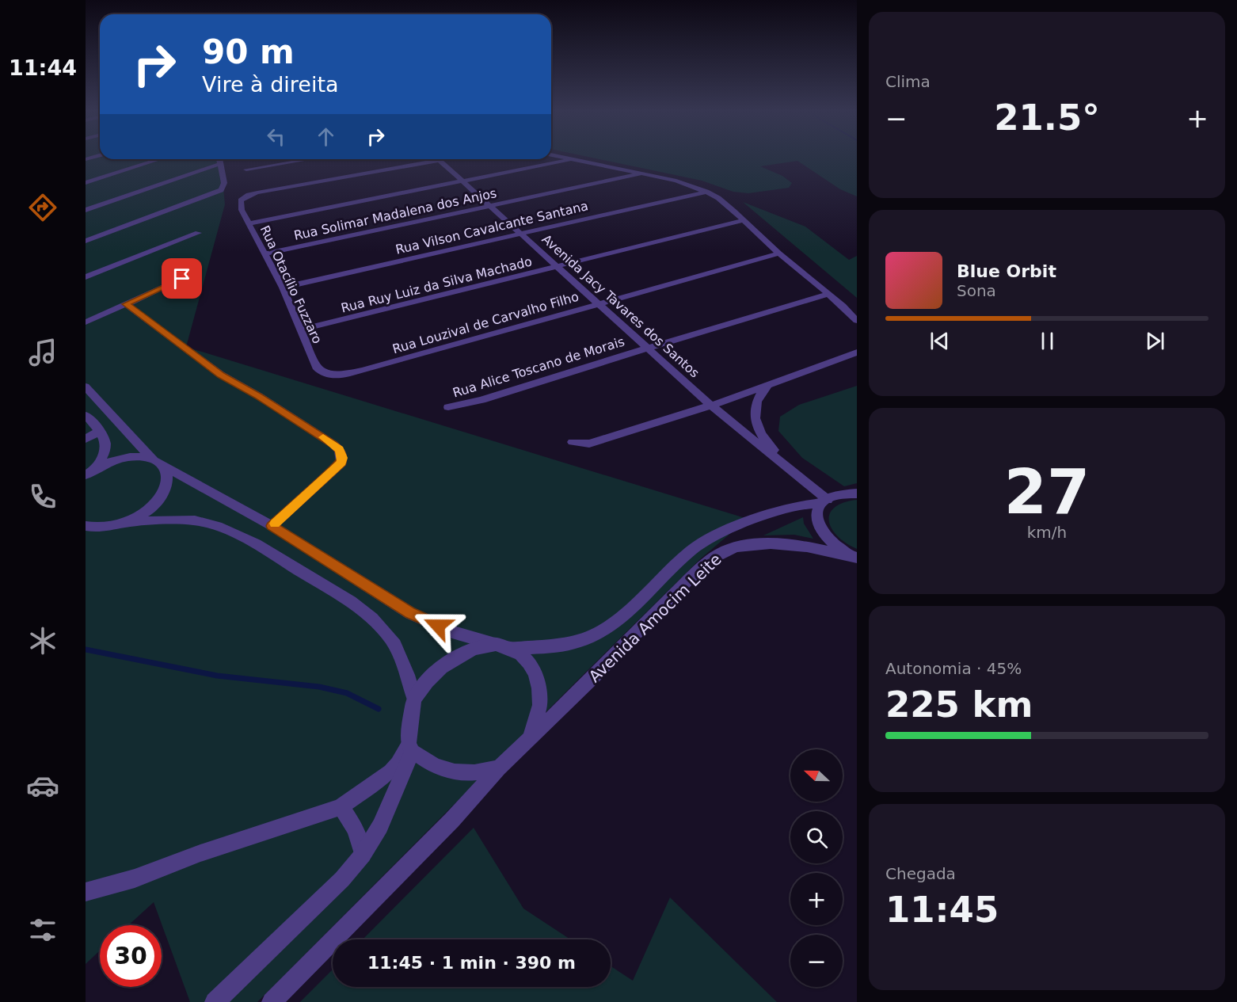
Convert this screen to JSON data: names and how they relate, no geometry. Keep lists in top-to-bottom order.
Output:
{
  "streets": {
    "street": [
      "Rua Solimar Madalena dos Anjos",
      "Rua Vilson Cavalcante Santana",
      "Rua Otacílio Fuzzaro",
      "Rua Ruy Luiz da Silva Machado",
      "Avenida Jacy Tavares dos Santos",
      "Rua Louzival de Carvalho Filho",
      "Rua Alice Toscano de Morais",
      "Avenida Amocim Leite"
    ]
  },
  "crossings": [
    ["Rua Solimar Madalena dos Anjos", "Rua Otacílio Fuzzaro"],
    ["Rua Solimar Madalena dos Anjos", "Avenida Jacy Tavares dos Santos"],
    ["Rua Vilson Cavalcante Santana", "Rua Otacílio Fuzzaro"],
    ["Rua Vilson Cavalcante Santana", "Avenida Jacy Tavares dos Santos"],
    ["Rua Otacílio Fuzzaro", "Rua Ruy Luiz da Silva Machado"],
    ["Rua Otacílio Fuzzaro", "Rua Louzival de Carvalho Filho"],
    ["Rua Ruy Luiz da Silva Machado", "Avenida Jacy Tavares dos Santos"],
    ["Avenida Jacy Tavares dos Santos", "Rua Louzival de Carvalho Filho"],
    ["Avenida Jacy Tavares dos Santos", "Rua Alice Toscano de Morais"],
    ["Avenida Jacy Tavares dos Santos", "Avenida Amocim Leite"]
  ],
  "north": "left",
  "page": {
    "tabs": "11:44",
    "tile": [
      "Clima",
      ["27", "km/h"],
      ["Autonomia · 45%", "225 km"],
      ["Chegada", "11:45"]
    ],
    "turn": ["90 m", "Vire à direita"],
    "heat": ["−", "21.5°", "+"],
    "song": ["Blue Orbit", "Sona"],
    "map_buttons": ["+", "−"],
    "limit": "30",
    "trip": "11:45 · 1 min · 390 m"
  }
}
